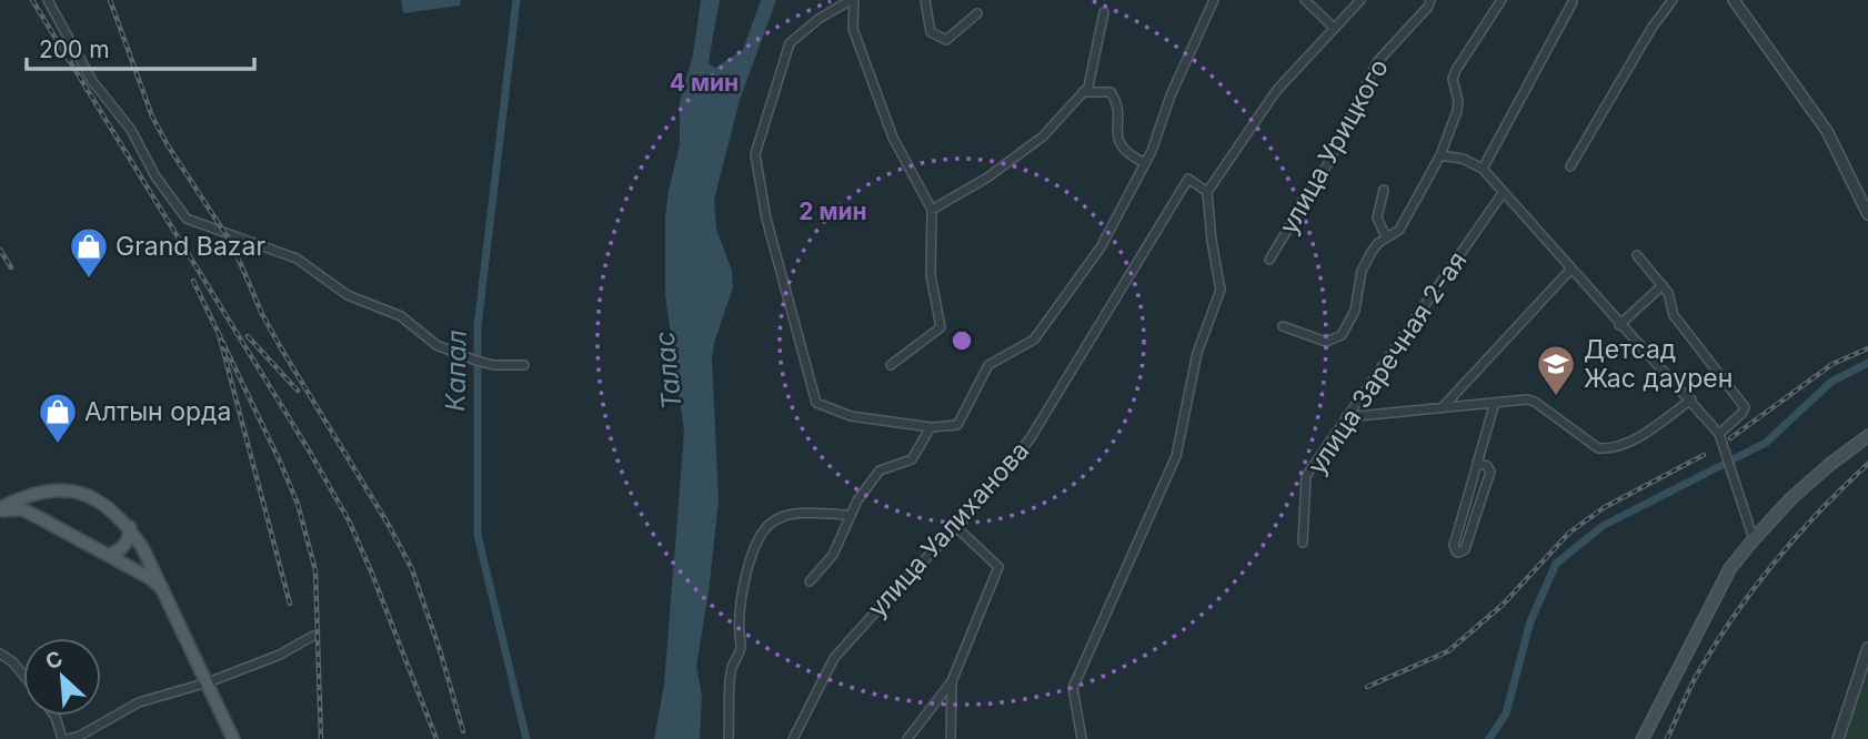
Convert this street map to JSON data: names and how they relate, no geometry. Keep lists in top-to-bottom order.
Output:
{
  "streets": {
    "street": ["улица Урицкого", "улица Заречная 2-ая", "улица Уалиханова"]
  },
  "water": ["Капал", "Талас"],
  "places": {
    "shop": ["Grand Bazar", "Алтын орда"],
    "school or university": ["Детсад Жас даурен"]
  },
  "scale_bar": "200 m",
  "north": "top left",
  "rings": ["4 мин", "2 мин"]
}
